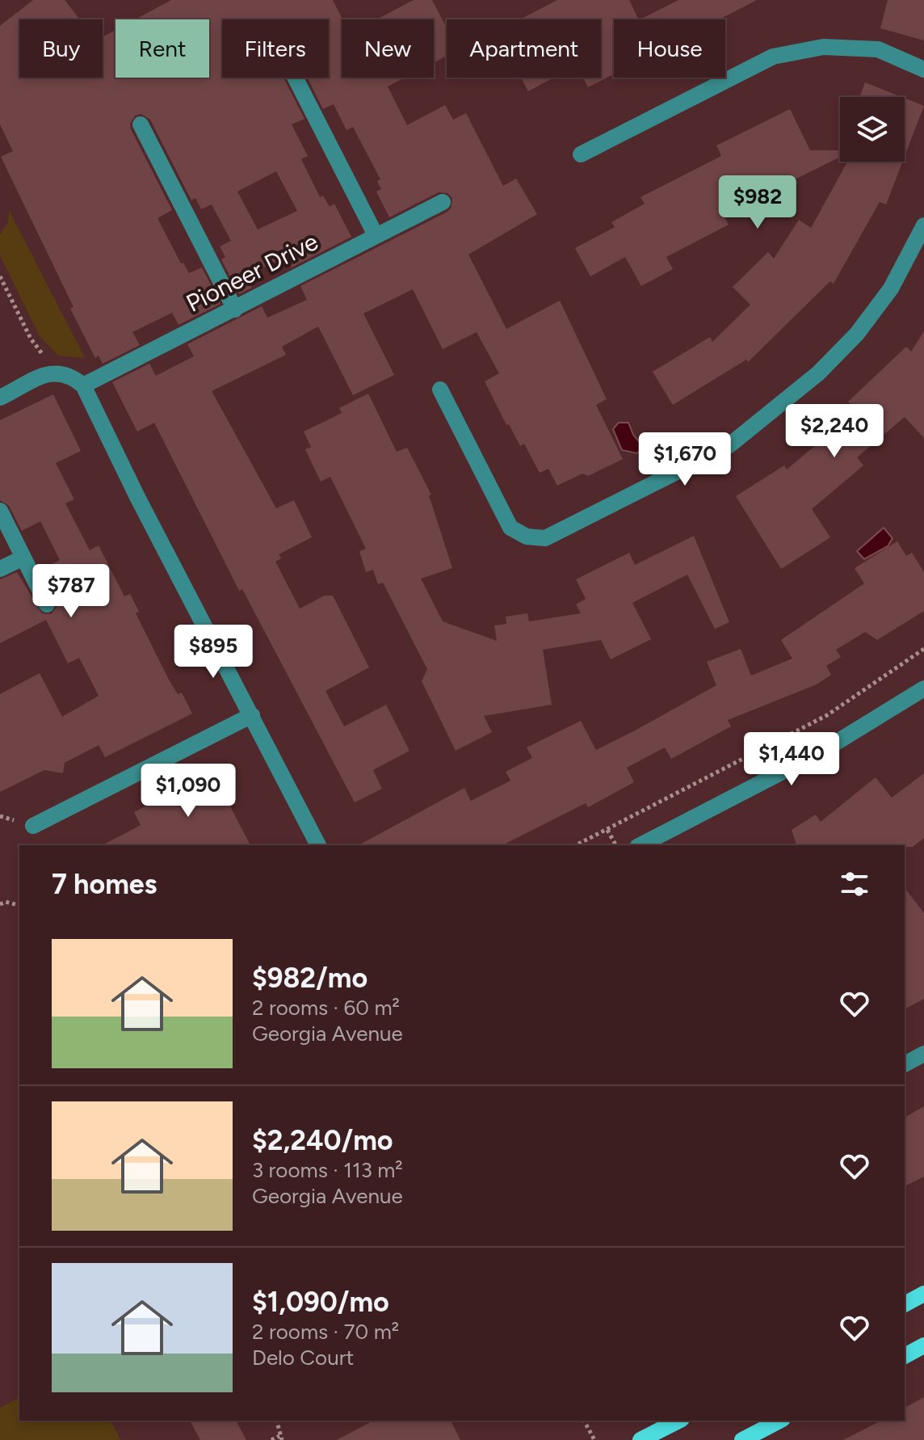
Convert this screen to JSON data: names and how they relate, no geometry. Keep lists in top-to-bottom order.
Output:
{
  "streets": {
    "street": ["Pioneer Drive"]
  },
  "page": {
    "chip": [
      "Buy",
      "Rent",
      "Filters",
      "New",
      "Apartment",
      "House"
    ],
    "price": [
      "$982",
      "$2,240",
      "$1,670",
      "$787",
      "$895",
      "$1,440",
      "$1,090"
    ],
    "heading": "7 homes",
    "list": [
      {
        "name": "$982/mo",
        "note": "2 rooms · 60 m² · Georgia Avenue"
      },
      {
        "name": "$2,240/mo",
        "note": "3 rooms · 113 m² · Georgia Avenue"
      },
      {
        "name": "$1,090/mo",
        "note": "2 rooms · 70 m² · Delo Court"
      }
    ]
  }
}
